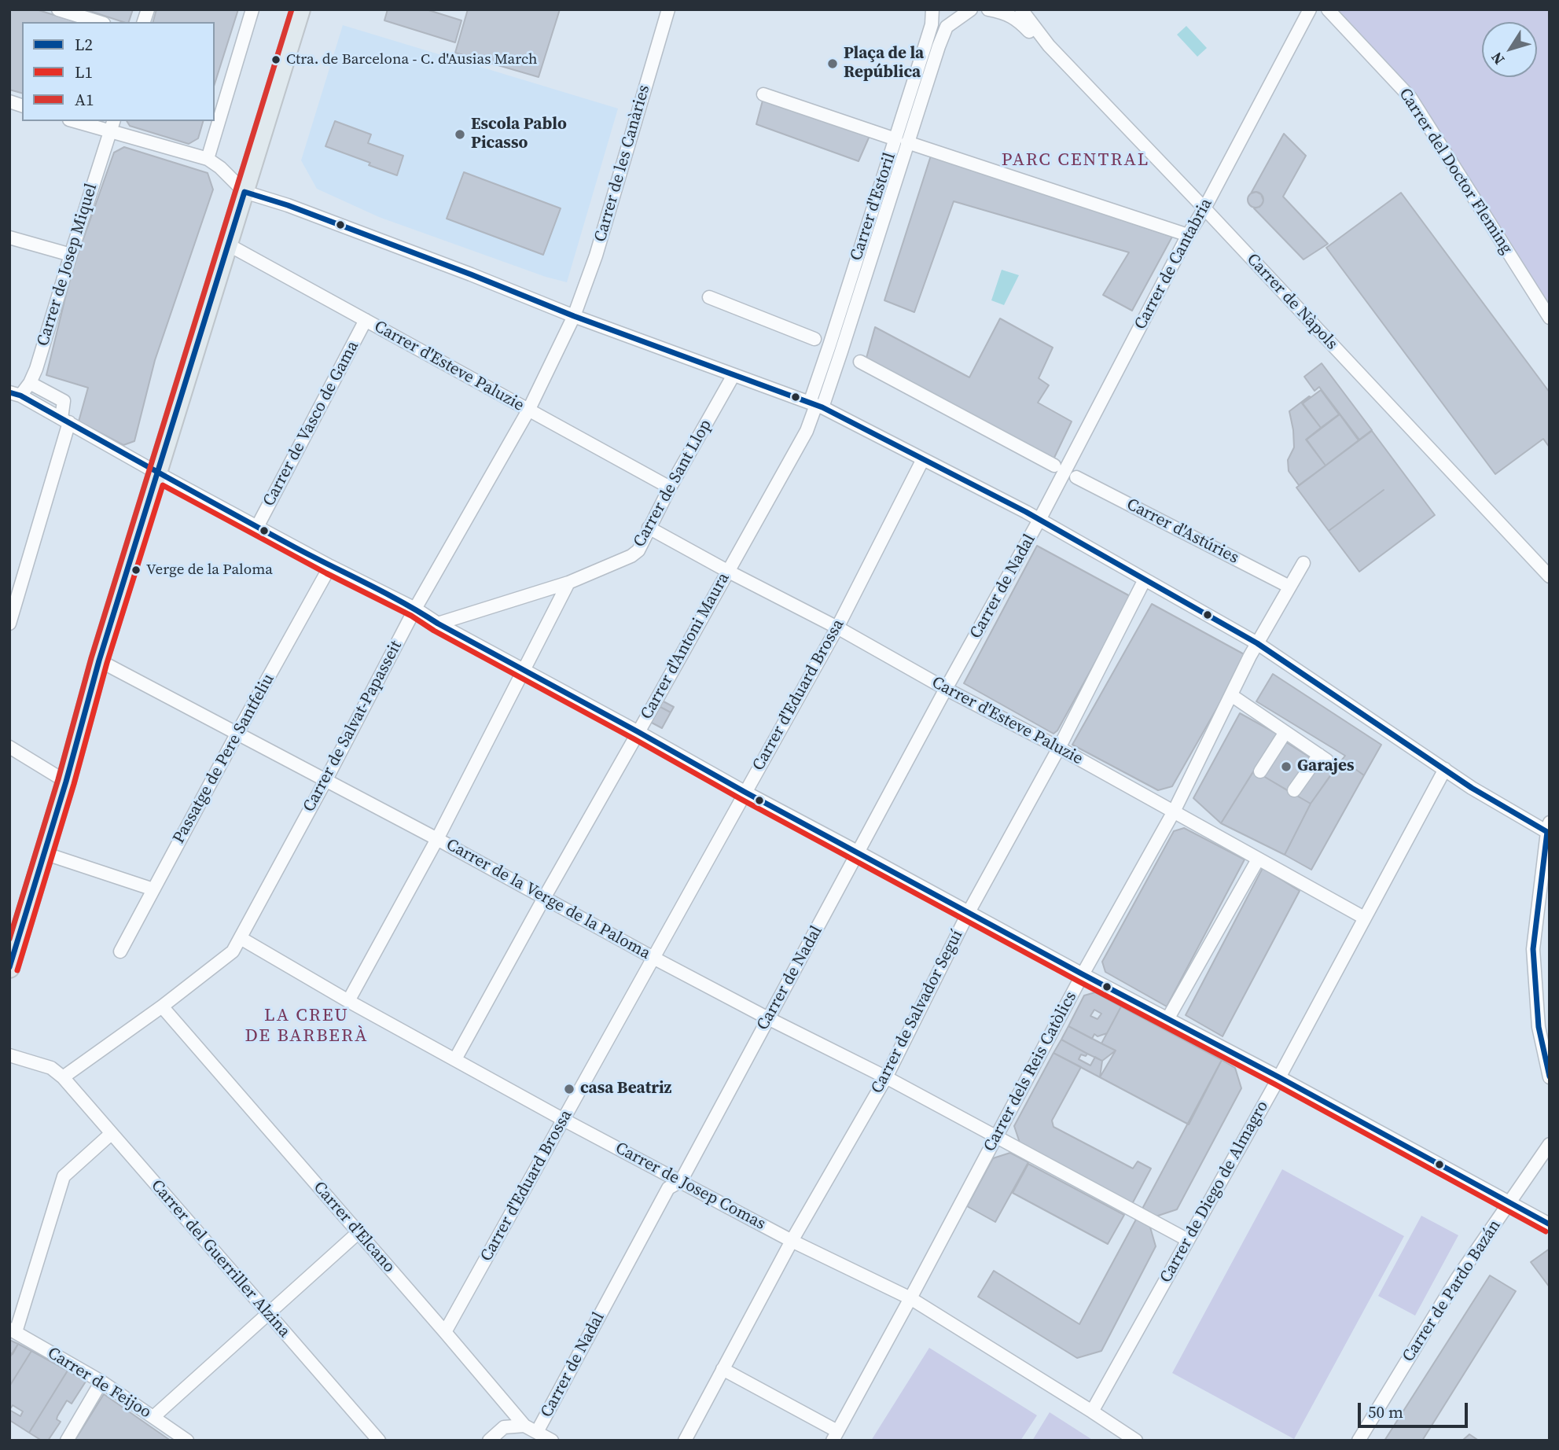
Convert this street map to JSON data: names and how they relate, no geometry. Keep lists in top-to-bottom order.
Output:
{
  "streets": {
    "street": [
      "Carrer de les Canàries",
      "Carrer del Doctor Fleming",
      "Carrer d'Estoril",
      "Carrer de Cantabria",
      "Carrer de Josep Miquel",
      "Carrer de Nàpols",
      "Carrer d'Esteve Paluzie",
      "Carrer de Vasco de Gama",
      "Carrer de Sant Llop",
      "Carrer d'Astúries",
      "Carrer de Nadal",
      "Carrer d'Antoni Maura",
      "Carrer d'Eduard Brossa",
      "Carrer de Salvat-Papasseit",
      "Passatge de Pere Santfeliu",
      "Carrer de la Verge de la Paloma",
      "Carrer de Salvador Seguí",
      "Carrer dels Reis Catòlics",
      "Carrer de Josep Comas",
      "Carrer de Diego de Almagro",
      "Carrer d'Elcano",
      "Carrer del Guerriller Alzina",
      "Carrer de Pardo Bazán",
      "Carrer de Feijoo"
    ]
  },
  "crossings": [
    ["Carrer de les Canàries", "Carrer de Salvat-Papasseit"],
    ["Carrer d'Estoril", "Carrer d'Antoni Maura"],
    ["Carrer de Cantabria", "Carrer de Nàpols"],
    ["Carrer de Cantabria", "Carrer de Nadal"],
    ["Carrer d'Esteve Paluzie", "Carrer de Vasco de Gama"],
    ["Carrer d'Esteve Paluzie", "Carrer de Sant Llop"],
    ["Carrer d'Esteve Paluzie", "Carrer de Nadal"],
    ["Carrer d'Esteve Paluzie", "Carrer d'Antoni Maura"],
    ["Carrer d'Esteve Paluzie", "Carrer d'Eduard Brossa"],
    ["Carrer d'Esteve Paluzie", "Carrer de Salvat-Papasseit"],
    ["Carrer d'Esteve Paluzie", "Carrer de Salvador Seguí"],
    ["Carrer d'Esteve Paluzie", "Carrer dels Reis Catòlics"],
    ["Carrer d'Esteve Paluzie", "Carrer de Diego de Almagro"],
    ["Carrer d'Astúries", "Carrer dels Reis Catòlics"],
    ["Carrer de Nadal", "Carrer de la Verge de la Paloma"],
    ["Carrer de Nadal", "Carrer de Josep Comas"],
    ["Carrer de Nadal", "Carrer d'Elcano"],
    ["Carrer d'Antoni Maura", "Carrer de la Verge de la Paloma"],
    ["Carrer d'Antoni Maura", "Carrer de Josep Comas"],
    ["Carrer d'Eduard Brossa", "Carrer de la Verge de la Paloma"],
    ["Carrer d'Eduard Brossa", "Carrer de Josep Comas"],
    ["Carrer d'Eduard Brossa", "Carrer d'Elcano"],
    ["Carrer de Salvat-Papasseit", "Carrer de la Verge de la Paloma"],
    ["Carrer de Salvat-Papasseit", "Carrer de Josep Comas"],
    ["Carrer de Salvat-Papasseit", "Carrer d'Elcano"],
    ["Carrer de Salvat-Papasseit", "Carrer del Guerriller Alzina"],
    ["Passatge de Pere Santfeliu", "Carrer de la Verge de la Paloma"],
    ["Carrer de la Verge de la Paloma", "Carrer de Salvador Seguí"],
    ["Carrer de la Verge de la Paloma", "Carrer dels Reis Catòlics"],
    ["Carrer de la Verge de la Paloma", "Carrer de Diego de Almagro"],
    ["Carrer de Salvador Seguí", "Carrer de Josep Comas"],
    ["Carrer dels Reis Catòlics", "Carrer de Josep Comas"],
    ["Carrer de Josep Comas", "Carrer de Diego de Almagro"]
  ],
  "districts": ["PARC CENTRAL", "LA CREU DE BARBERÀ"],
  "places": [
    "Ctra. de Barcelona - C. d'Ausias March",
    "Plaça de la República",
    "Escola Pablo Picasso",
    "Verge de la Paloma",
    "Garajes",
    "casa Beatriz"
  ],
  "lines": ["transit line A1", "transit line L2", "transit line L1"],
  "legend": ["L2", "L1", "A1"],
  "scale_bar": "50 m",
  "north": "bottom left"
}
